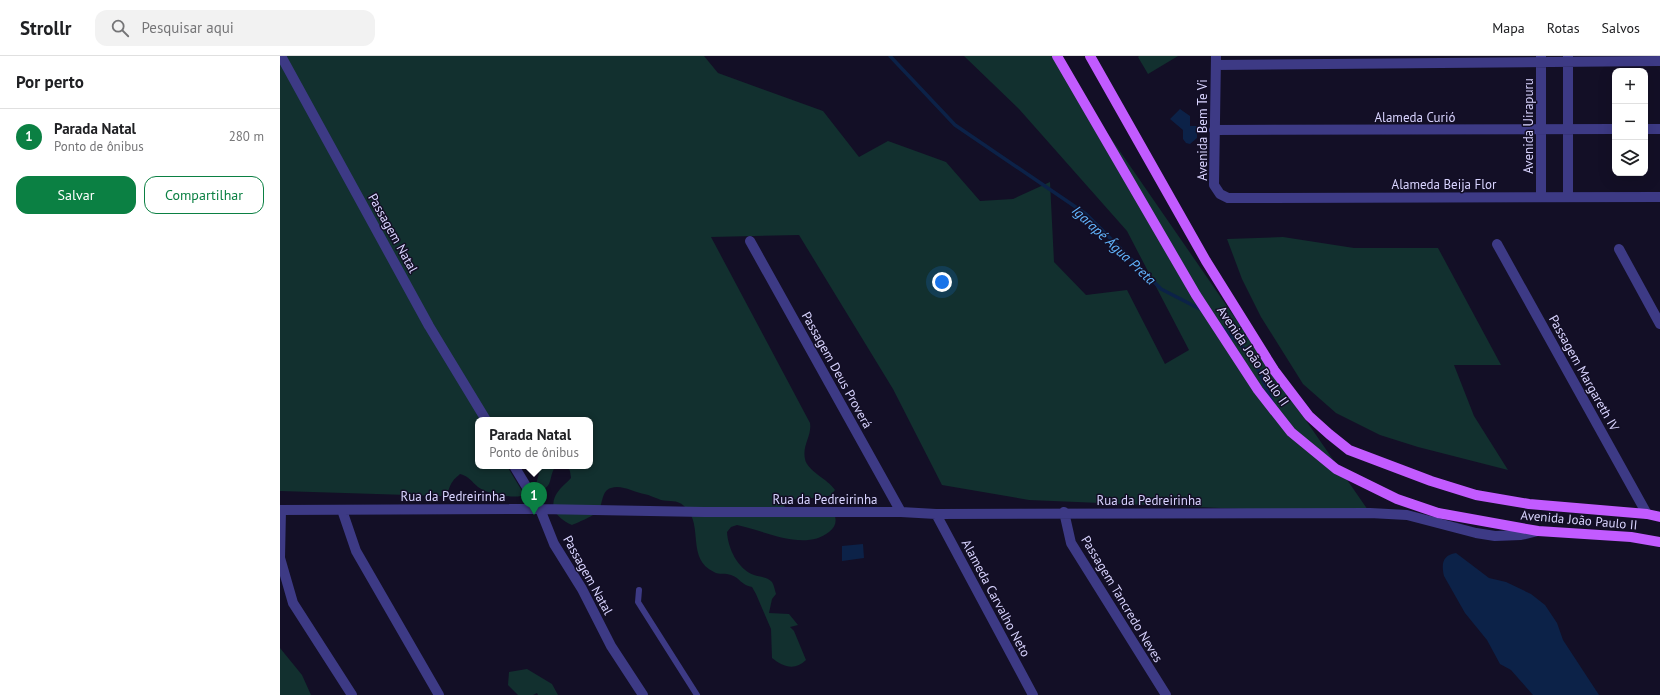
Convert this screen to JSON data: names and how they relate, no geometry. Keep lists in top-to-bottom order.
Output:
{
  "streets": {
    "main road": ["Avenida João Paulo II"],
    "street": [
      "Alameda Curió",
      "Avenida Uirapuru",
      "Avenida Bem Te Vi",
      "Alameda Beija Flor",
      "Passagem Natal",
      "Passagem Deus Proverá",
      "Passagem Margareth IV",
      "Rua da Pedreirinha",
      "Alameda Carvalho Neto",
      "Passagem Tancredo Neves"
    ]
  },
  "crossings": [
    ["Alameda Curió", "Avenida Uirapuru"],
    ["Alameda Curió", "Avenida Bem Te Vi"],
    ["Avenida Uirapuru", "Alameda Beija Flor"],
    ["Avenida Bem Te Vi", "Alameda Beija Flor"],
    ["Passagem Natal", "Rua da Pedreirinha"],
    ["Avenida João Paulo II", "Passagem Margareth IV"],
    ["Avenida João Paulo II", "Rua da Pedreirinha"],
    ["Passagem Deus Proverá", "Rua da Pedreirinha"],
    ["Rua da Pedreirinha", "Alameda Carvalho Neto"],
    ["Rua da Pedreirinha", "Passagem Tancredo Neves"]
  ],
  "water": ["Igarapé Água Preta"],
  "page": {
    "header": "Strollr",
    "search": "Pesquisar aqui",
    "nav": ["Mapa", "Rotas", "Salvos"],
    "heading": "Por perto",
    "map_buttons": ["+", "−"],
    "list": [
      {
        "mark": "1",
        "name": "Parada Natal",
        "note": "Ponto de ônibus",
        "value": "280 m"
      }
    ],
    "buttons": ["Salvar", "Compartilhar"],
    "popup": ["Parada Natal", "Ponto de ônibus"],
    "pins": "1"
  }
}
